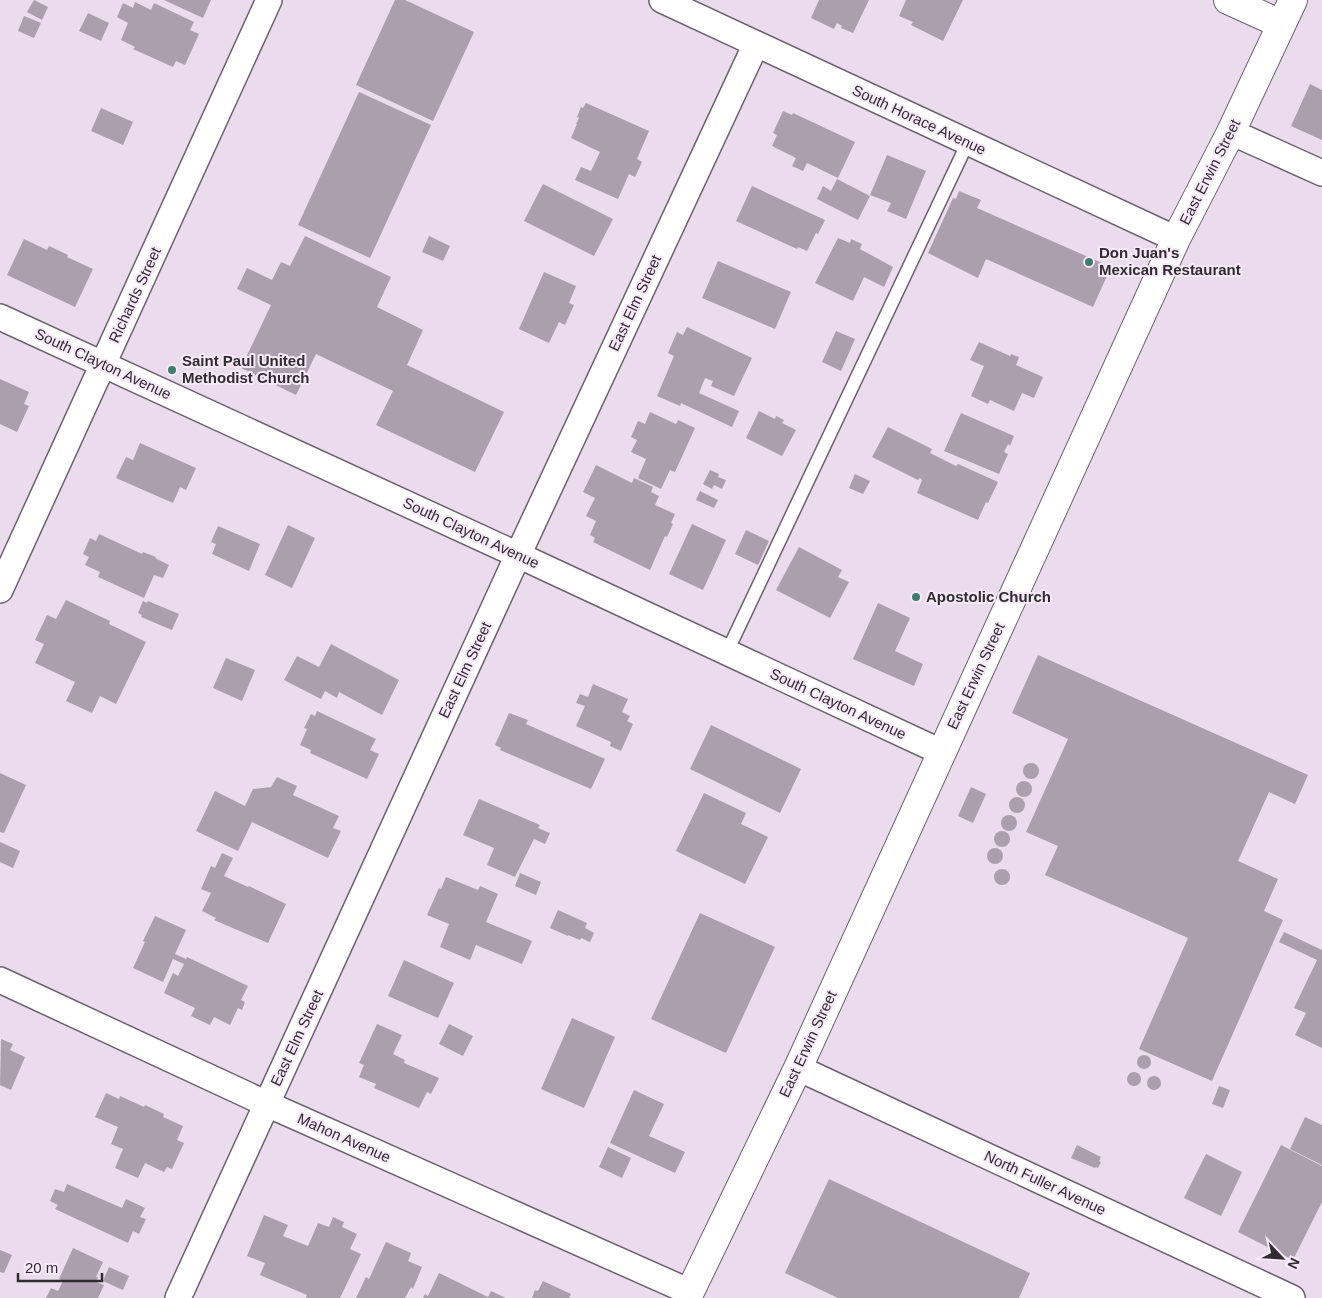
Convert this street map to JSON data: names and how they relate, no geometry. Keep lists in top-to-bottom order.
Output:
{
  "streets": {
    "main road": ["East Erwin Street"],
    "street": [
      "South Horace Avenue",
      "Richards Street",
      "East Elm Street",
      "South Clayton Avenue",
      "Mahon Avenue",
      "North Fuller Avenue"
    ]
  },
  "crossings": [
    ["South Horace Avenue", "East Erwin Street"],
    ["South Horace Avenue", "East Elm Street"],
    ["East Erwin Street", "South Clayton Avenue"],
    ["East Erwin Street", "Mahon Avenue"],
    ["East Erwin Street", "North Fuller Avenue"],
    ["Richards Street", "South Clayton Avenue"],
    ["East Elm Street", "South Clayton Avenue"],
    ["East Elm Street", "Mahon Avenue"]
  ],
  "places": ["Don Juan's Mexican Restaurant", "Saint Paul United Methodist Church", "Apostolic Church"],
  "scale_bar": "20 m",
  "north": "bottom right"
}
